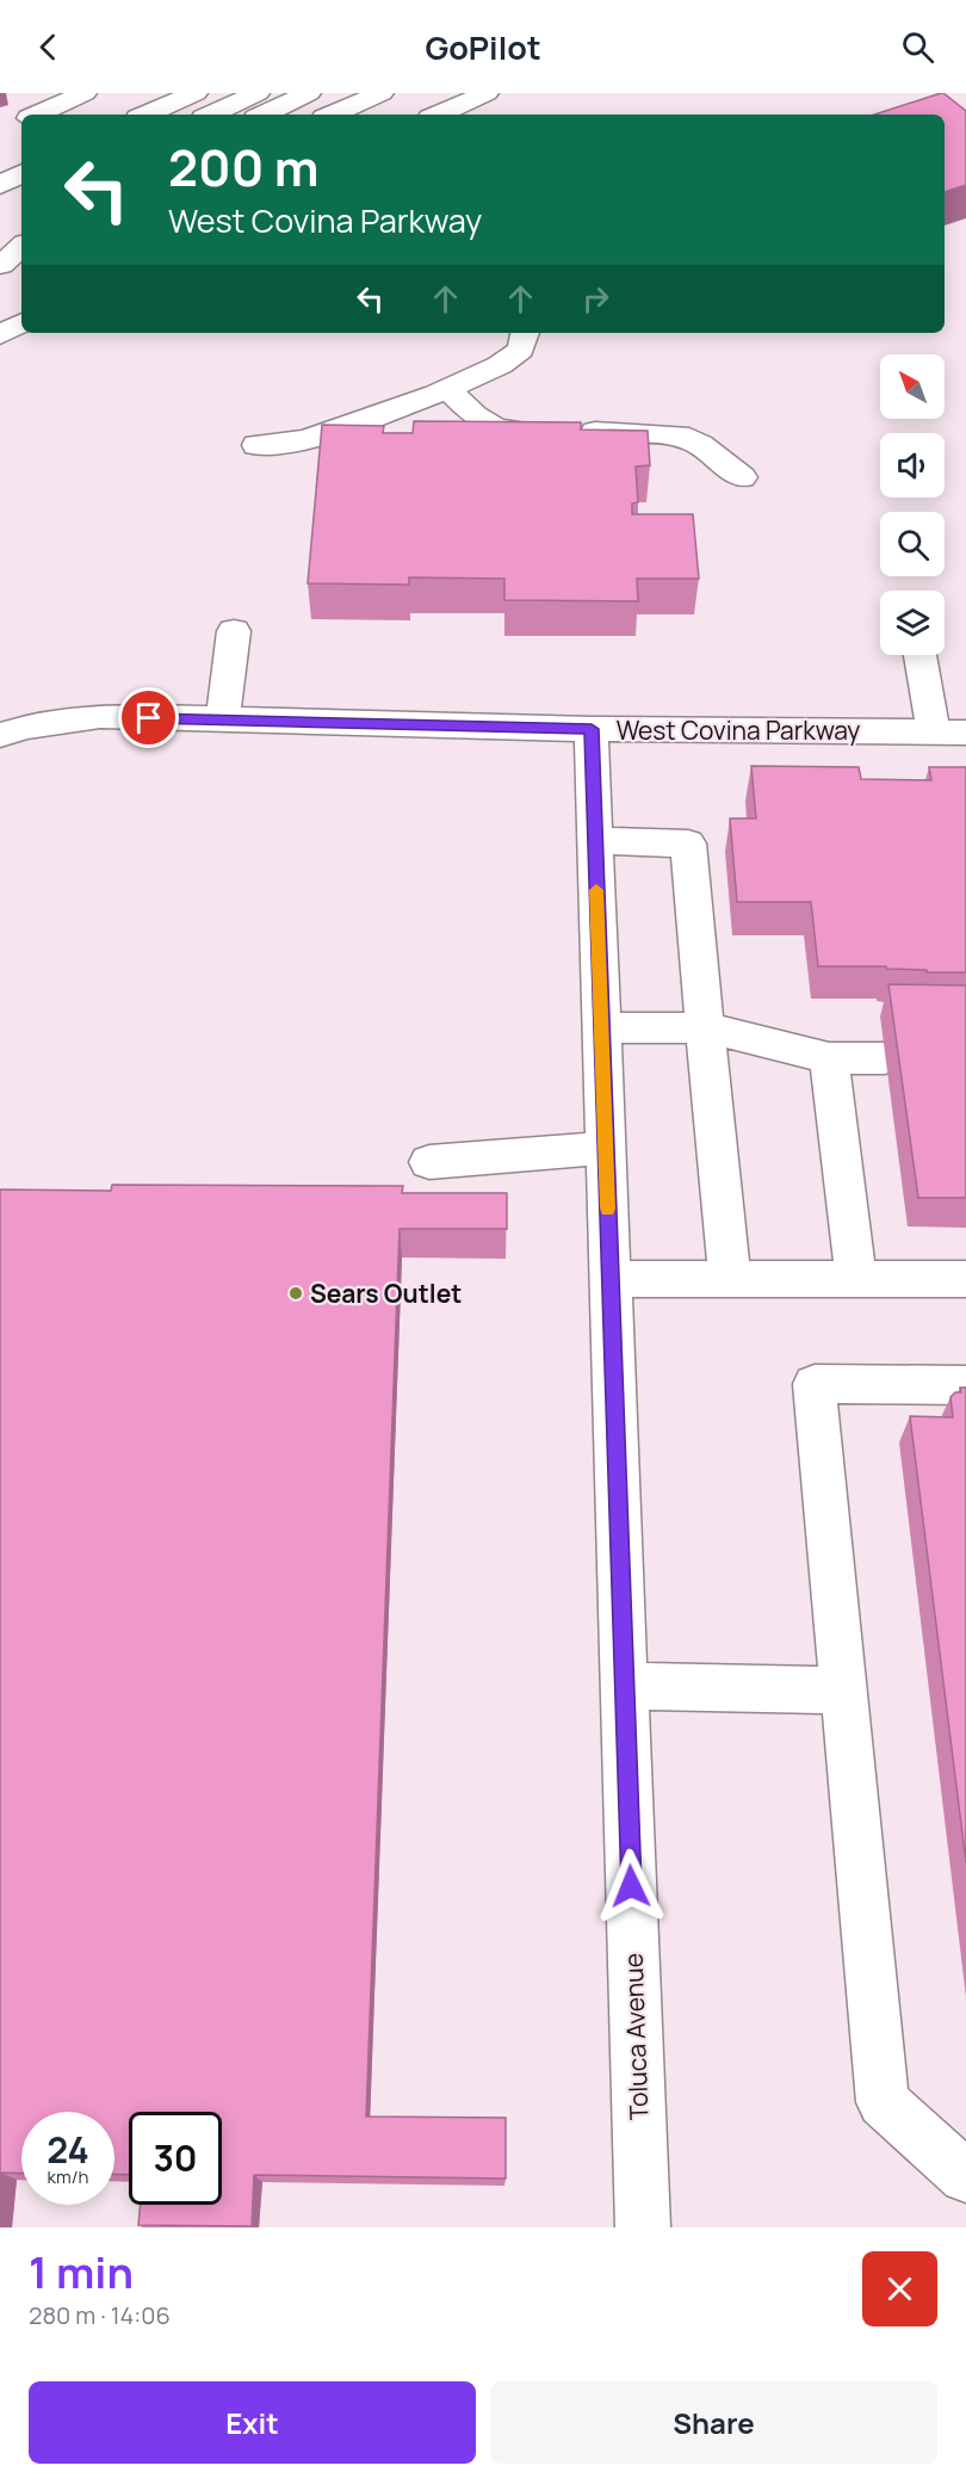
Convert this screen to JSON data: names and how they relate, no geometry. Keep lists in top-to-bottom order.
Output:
{
  "streets": {
    "main road": ["West Covina Parkway", "Toluca Avenue"]
  },
  "crossings": [
    ["West Covina Parkway", "Toluca Avenue"]
  ],
  "places": ["Sears Outlet"],
  "north": "top left",
  "page": {
    "header": "GoPilot",
    "turn": ["200 m", "West Covina Parkway"],
    "speed": "24 km/h",
    "limit": "30",
    "heading": ["1 min", "280 m · 14:06"],
    "buttons": ["Exit", "Share"]
  }
}
